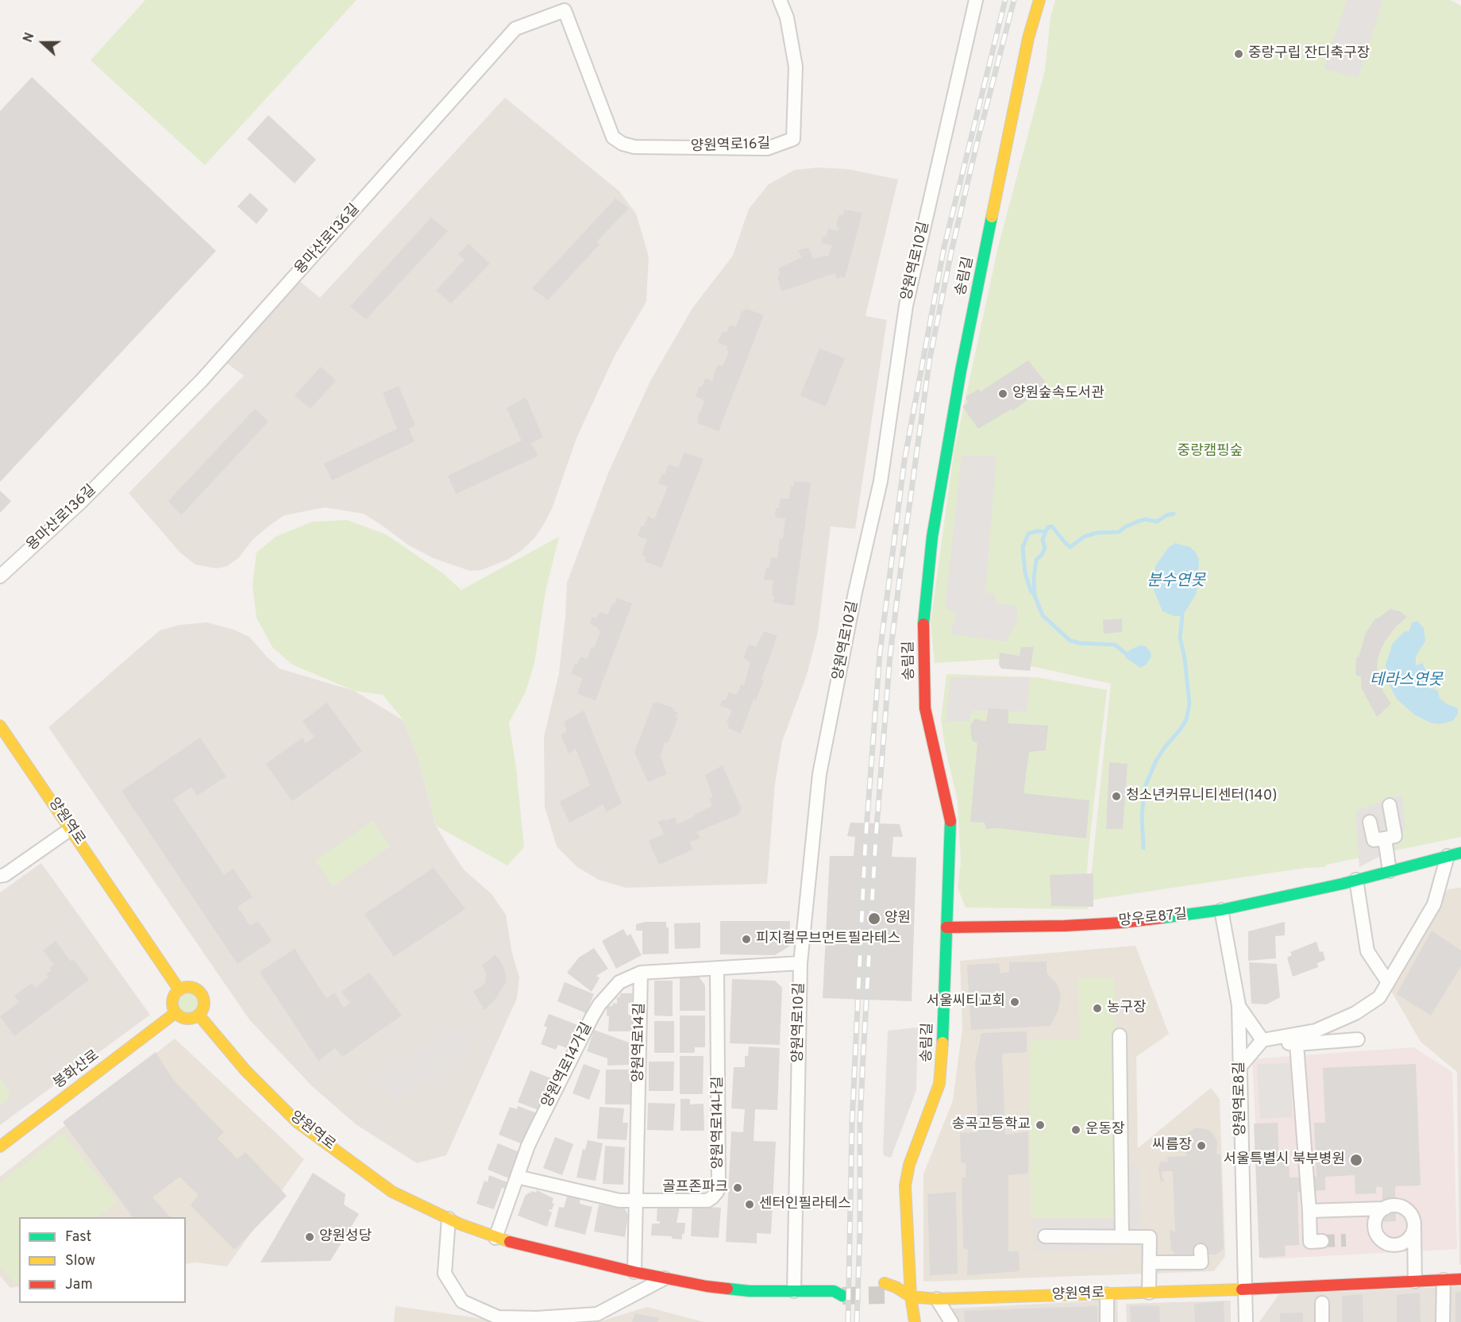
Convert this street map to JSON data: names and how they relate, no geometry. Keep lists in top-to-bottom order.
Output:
{
  "streets": {
    "street": [
      "양원역로16길",
      "용마산로136길",
      "양원역로10길",
      "송림길",
      "양원역로",
      "망우로87길",
      "양원역로14길",
      "양원역로14가길",
      "봉화산로",
      "양원역로8길",
      "양원역로14나길"
    ]
  },
  "crossings": [
    ["양원역로16길", "용마산로136길"],
    ["양원역로10길", "양원역로"],
    ["송림길", "양원역로"],
    ["송림길", "망우로87길"],
    ["양원역로", "양원역로14길"],
    ["양원역로", "양원역로14가길"],
    ["양원역로", "봉화산로"],
    ["양원역로", "양원역로8길"],
    ["망우로87길", "양원역로8길"],
    ["양원역로14길", "양원역로14가길"],
    ["양원역로14길", "양원역로14나길"]
  ],
  "water": ["분수연못", "테라스연못"],
  "parks": ["중랑캠핑숲"],
  "places": [
    "중랑구립 잔디축구장",
    "양원숲속도서관",
    "청소년커뮤니티센터(140)",
    "양원",
    "피지컬무브먼트필라테스",
    "서울씨티교회",
    "농구장",
    "송곡고등학교",
    "운동장",
    "씨름장",
    "서울특별시 북부병원",
    "골프존파크",
    "센터인필라테스",
    "양원성당"
  ],
  "legend": ["Fast", "Slow", "Jam"],
  "north": "left"
}
